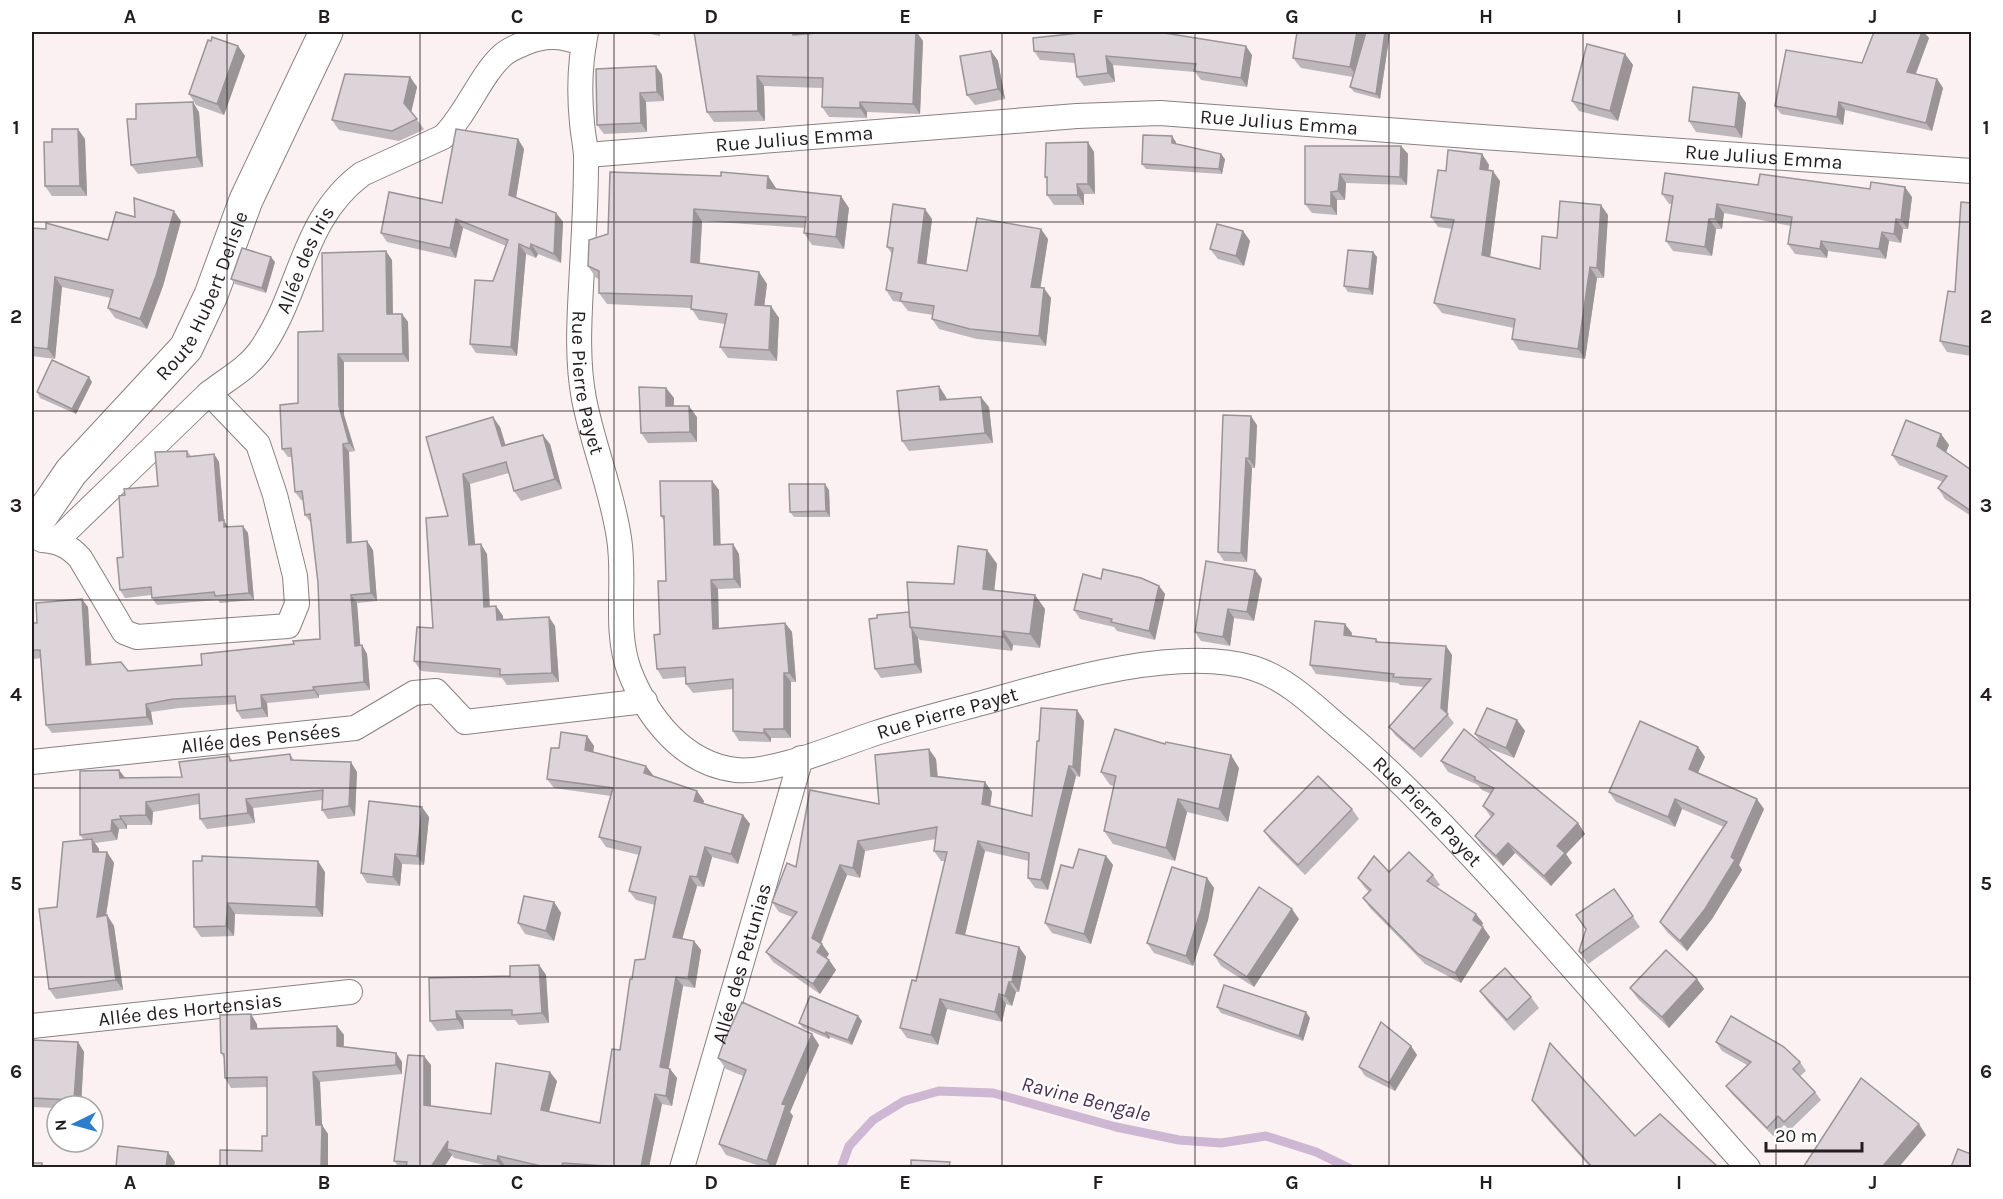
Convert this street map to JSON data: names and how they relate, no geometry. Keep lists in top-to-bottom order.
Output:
{
  "streets": {
    "main road": ["Route Hubert Delisle"],
    "street": [
      "Rue Julius Emma",
      "Allée des Iris",
      "Rue Pierre Payet",
      "Allée des Pensées",
      "Allée des Petunias",
      "Allée des Hortensias"
    ]
  },
  "crossings": [
    ["Rue Julius Emma", "Rue Pierre Payet"],
    ["Allée des Iris", "Route Hubert Delisle"],
    ["Allée des Iris", "Rue Pierre Payet"],
    ["Rue Pierre Payet", "Allée des Pensées"],
    ["Rue Pierre Payet", "Allée des Petunias"]
  ],
  "water": ["Ravine Bengale"],
  "scale_bar": "20 m",
  "north": "left",
  "grid": {
    "columns": [
      "A",
      "B",
      "C",
      "D",
      "E",
      "F",
      "G",
      "H",
      "I",
      "J"
    ],
    "rows": [
      "1",
      "2",
      "3",
      "4",
      "5",
      "6"
    ]
  }
}
